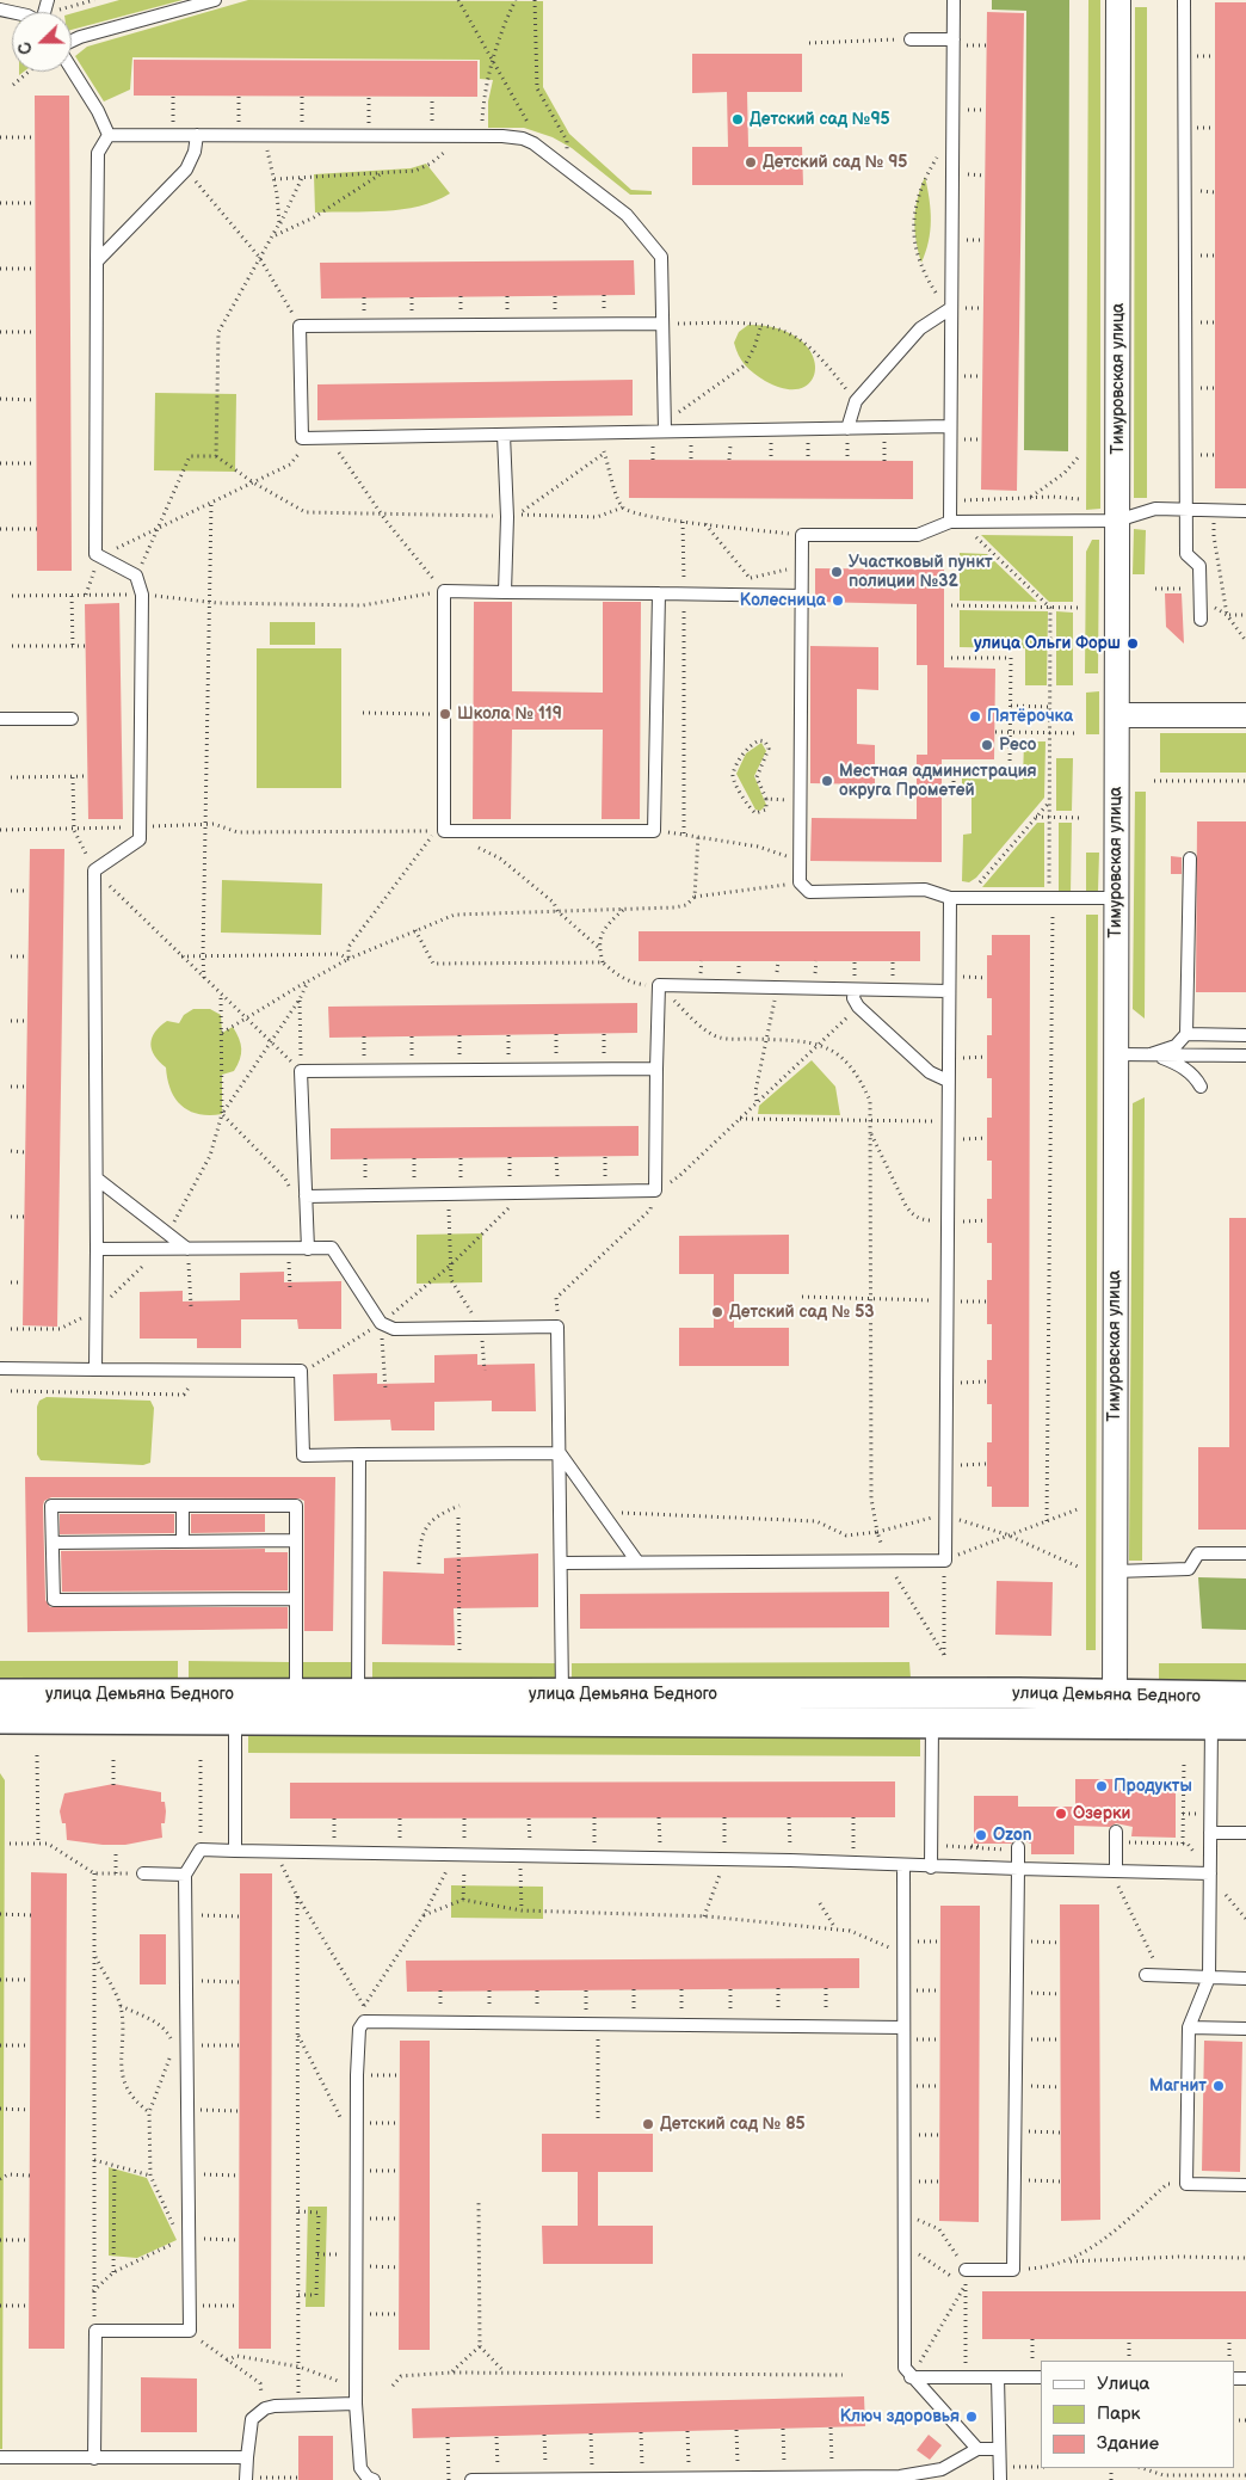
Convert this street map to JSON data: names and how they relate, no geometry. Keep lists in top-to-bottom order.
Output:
{
  "streets": {
    "street": ["Тимуровская улица", "улица Демьяна Бедного"]
  },
  "crossings": [
    ["Тимуровская улица", "улица Демьяна Бедного"]
  ],
  "places": [
    "Детский сад №95",
    "Детский сад № 95",
    "Участковый пункт полиции №32",
    "Колесница",
    "улица Ольги Форш",
    "Школа № 119",
    "Пятёрочка",
    "Ресо",
    "Местная администрация округа Прометей",
    "Детский сад № 53",
    "Продукты",
    "Озерки",
    "Ozon",
    "Магнит",
    "Детский сад № 85",
    "Ключ здоровья"
  ],
  "legend": ["Улица", "Парк", "Здание"],
  "north": "left"
}
